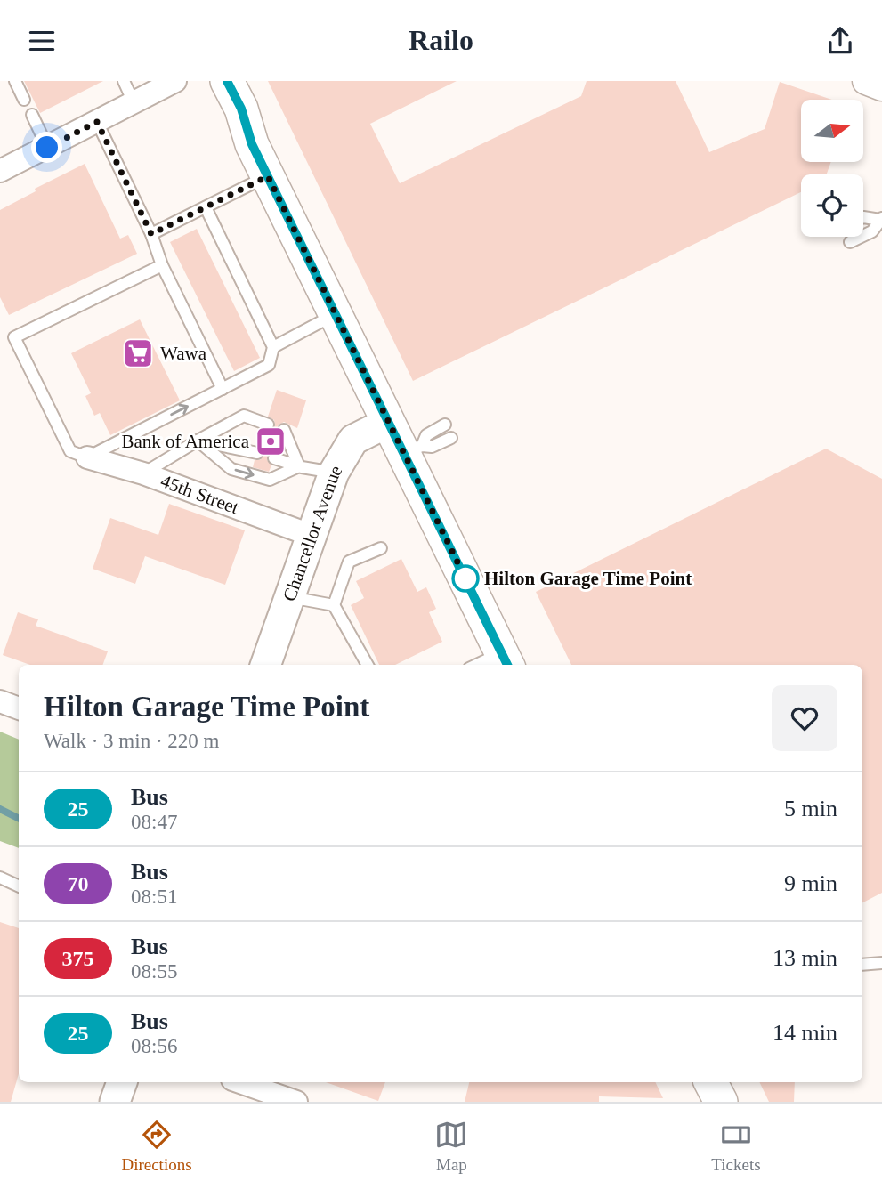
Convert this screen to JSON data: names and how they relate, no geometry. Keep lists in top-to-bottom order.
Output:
{
  "streets": {
    "main road": ["Chancellor Avenue"],
    "street": ["45th Street"]
  },
  "crossings": [
    ["45th Street", "Chancellor Avenue"]
  ],
  "places": {
    "supermarket": ["Wawa"],
    "bank": ["Bank of America"],
    "other": ["Hilton Garage Time Point"]
  },
  "lines": ["bus line 25"],
  "north": "right",
  "page": {
    "header": "Railo",
    "heading": ["Hilton Garage Time Point", "Walk · 3 min · 220 m"],
    "list": [
      {
        "mark": "25",
        "name": "Bus",
        "note": "08:47",
        "value": "5 min"
      },
      {
        "mark": "70",
        "name": "Bus",
        "note": "08:51",
        "value": "9 min"
      },
      {
        "mark": "375",
        "name": "Bus",
        "note": "08:55",
        "value": "13 min"
      },
      {
        "mark": "25",
        "name": "Bus",
        "note": "08:56",
        "value": "14 min"
      }
    ],
    "tabs": ["Directions", "Map", "Tickets"]
  }
}
